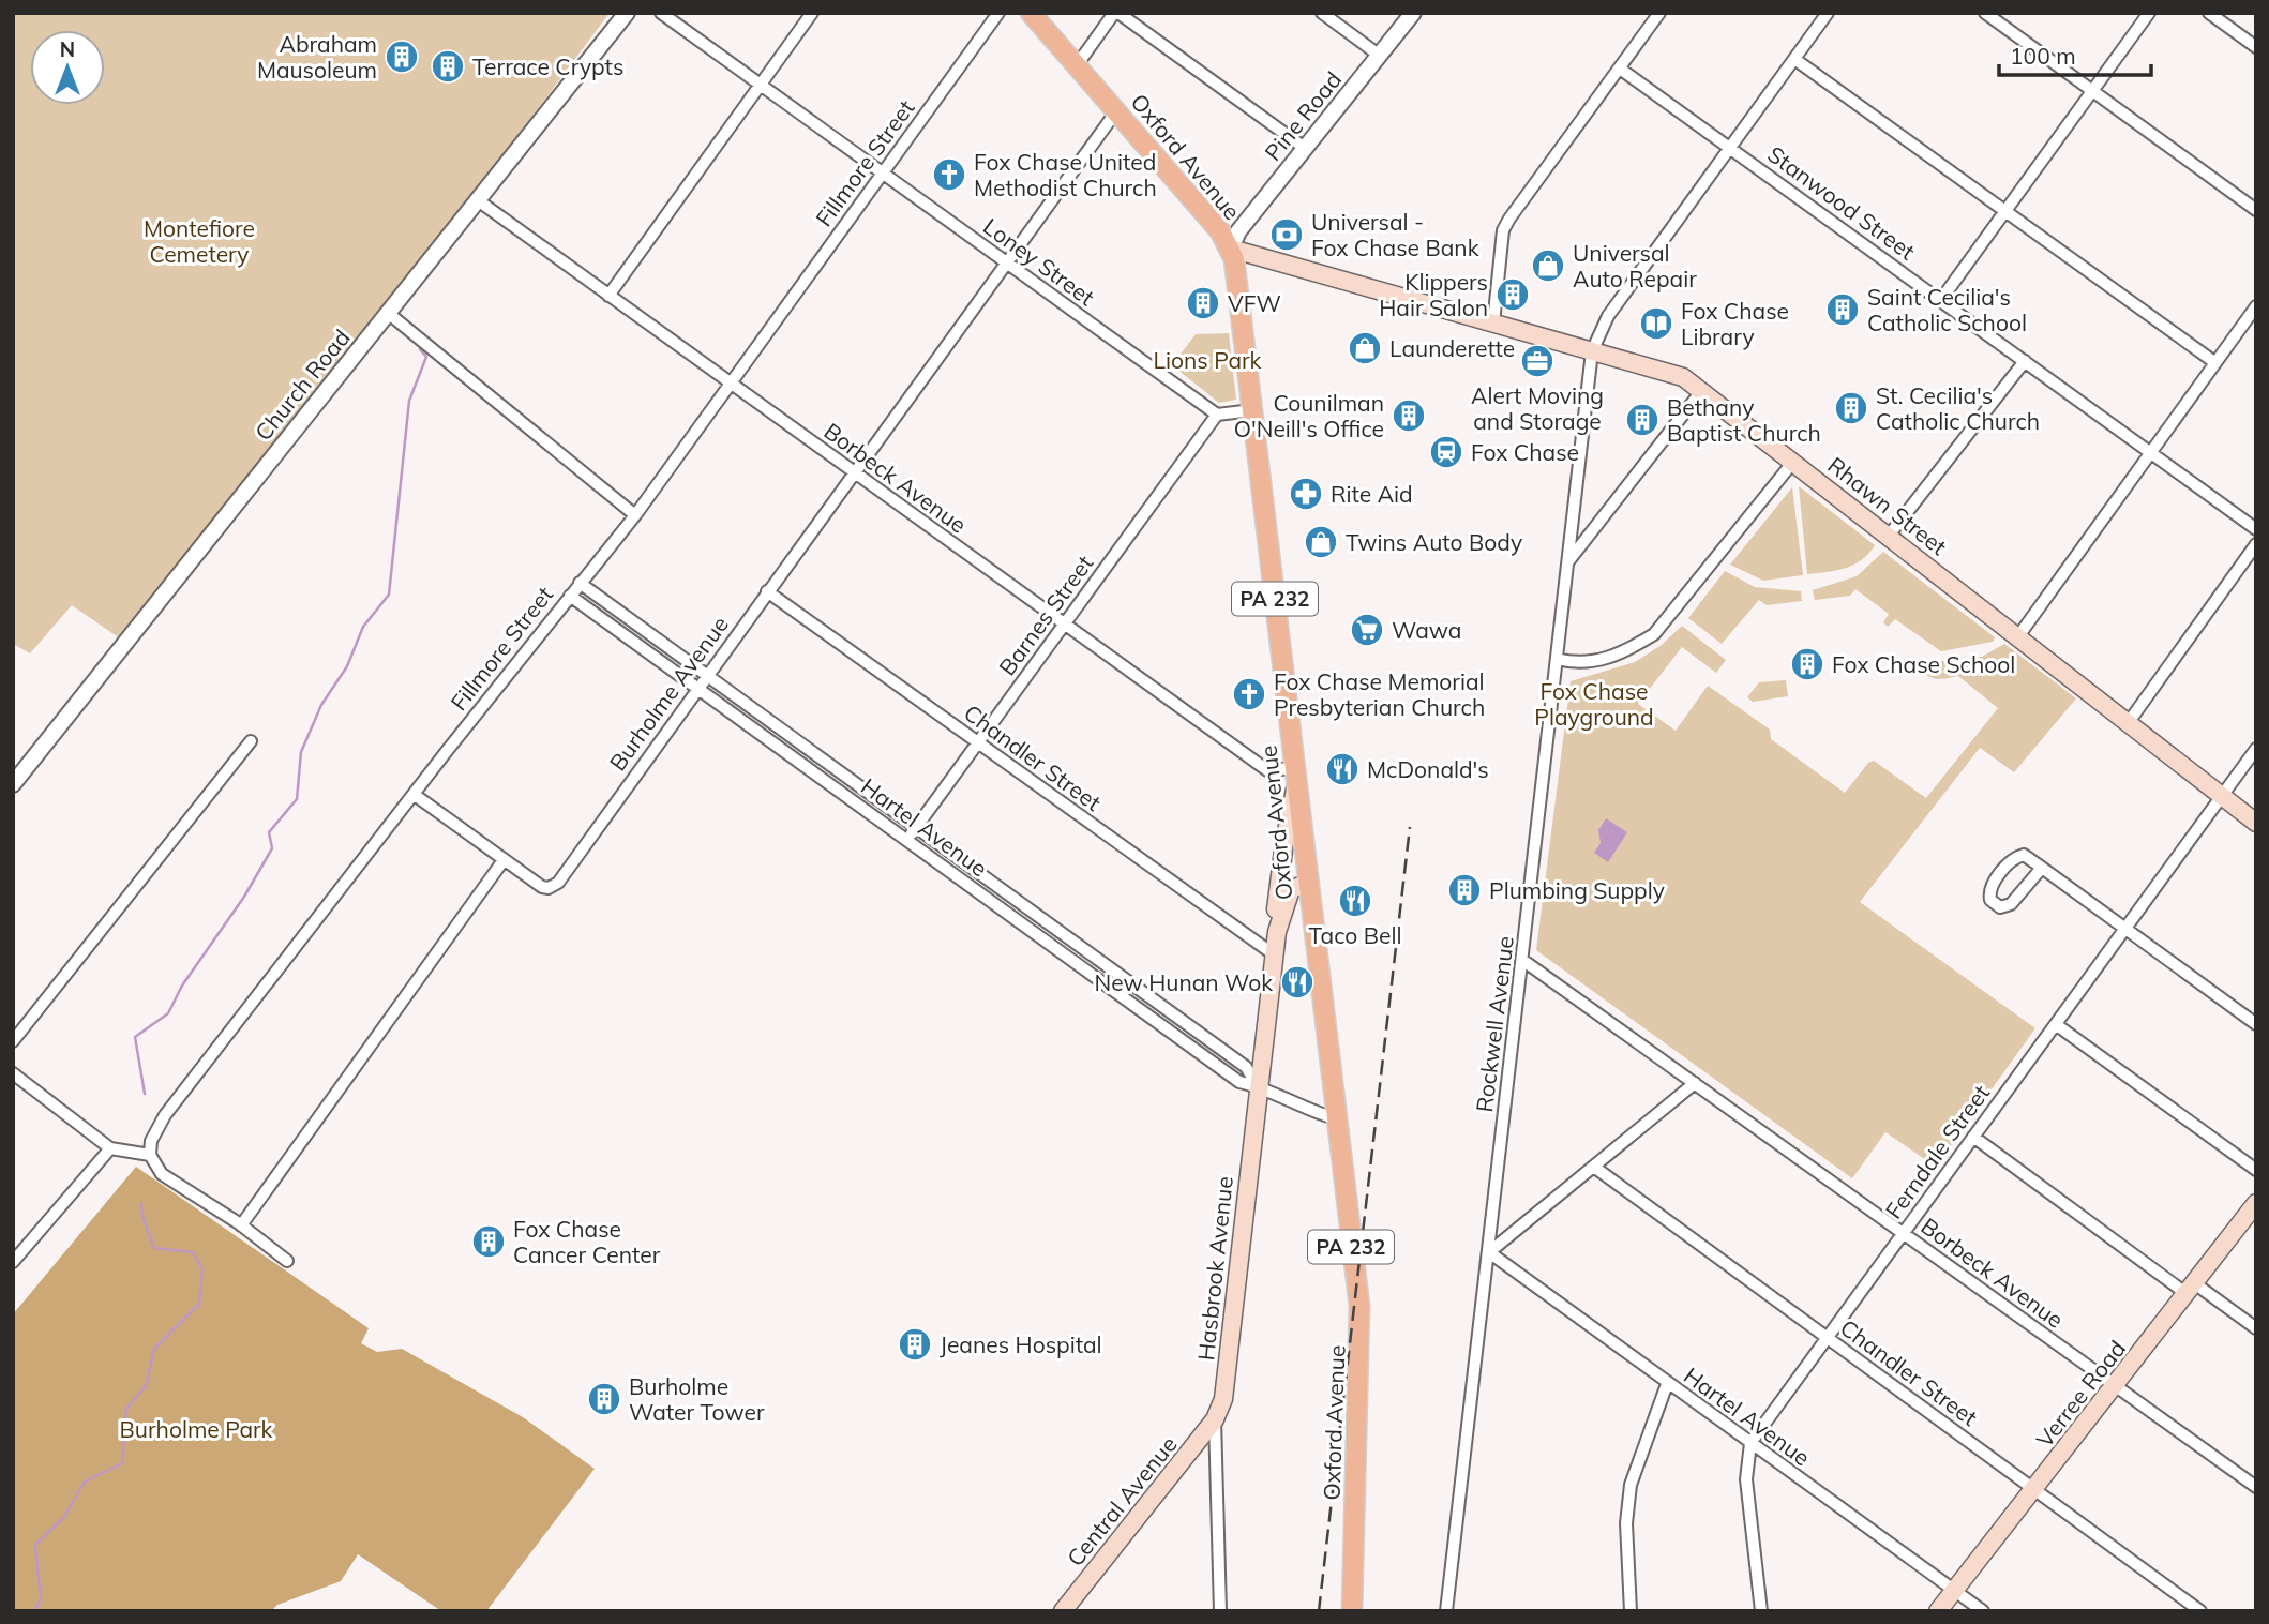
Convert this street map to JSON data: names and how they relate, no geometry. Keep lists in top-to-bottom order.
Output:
{
  "streets": {
    "main road": [
      "Oxford Avenue",
      "Rhawn Street",
      "PA 232",
      "Hasbrook Avenue",
      "Verree Road",
      "Central Avenue"
    ],
    "street": [
      "Pine Road",
      "Fillmore Street",
      "Stanwood Street",
      "Loney Street",
      "Church Road",
      "Borbeck Avenue",
      "Barnes Street",
      "Burholme Avenue",
      "Chandler Street",
      "Hartel Avenue",
      "Rockwell Avenue",
      "Ferndale Street"
    ]
  },
  "crossings": [
    ["Pine Road", "Oxford Avenue"],
    ["Pine Road", "Rhawn Street"],
    ["Oxford Avenue", "Borbeck Avenue"],
    ["Oxford Avenue", "Rhawn Street"],
    ["Oxford Avenue", "Burholme Avenue"],
    ["Oxford Avenue", "Hartel Avenue"],
    ["Oxford Avenue", "Hasbrook Avenue"],
    ["Fillmore Street", "Loney Street"],
    ["Fillmore Street", "Borbeck Avenue"],
    ["Fillmore Street", "Burholme Avenue"],
    ["Fillmore Street", "Hartel Avenue"],
    ["Stanwood Street", "Rockwell Avenue"],
    ["Loney Street", "Barnes Street"],
    ["Loney Street", "Burholme Avenue"],
    ["Church Road", "Borbeck Avenue"],
    ["Borbeck Avenue", "Barnes Street"],
    ["Borbeck Avenue", "Burholme Avenue"],
    ["Borbeck Avenue", "Rockwell Avenue"],
    ["Borbeck Avenue", "Ferndale Street"],
    ["Borbeck Avenue", "Hasbrook Avenue"],
    ["Borbeck Avenue", "Verree Road"],
    ["Rhawn Street", "Rockwell Avenue"],
    ["Rhawn Street", "Ferndale Street"],
    ["Barnes Street", "Chandler Street"],
    ["Barnes Street", "Hartel Avenue"],
    ["Burholme Avenue", "Chandler Street"],
    ["Burholme Avenue", "Hartel Avenue"],
    ["Chandler Street", "Ferndale Street"],
    ["Chandler Street", "Hasbrook Avenue"],
    ["Chandler Street", "Verree Road"],
    ["Hartel Avenue", "Rockwell Avenue"],
    ["Hartel Avenue", "Ferndale Street"],
    ["Hartel Avenue", "Hasbrook Avenue"],
    ["Hartel Avenue", "Verree Road"],
    ["Hasbrook Avenue", "Central Avenue"]
  ],
  "parks": [
    "Montefiore Cemetery",
    "Lions Park",
    "Fox Chase Playground",
    "Burholme Park"
  ],
  "places": {
    "building": [
      "Abraham Mausoleum",
      "Terrace Crypts",
      "Klippers Hair Salon",
      "VFW",
      "Saint Cecilia's Catholic School",
      "St. Cecilia's Catholic Church",
      "Counilman O'Neill's Office",
      "Bethany Baptist Church",
      "Fox Chase School",
      "Plumbing Supply",
      "Fox Chase Cancer Center",
      "Jeanes Hospital",
      "Burholme Water Tower"
    ],
    "church": ["Fox Chase United Methodist Church", "Fox Chase Memorial Presbyterian Church"],
    "bank": ["Universal - Fox Chase Bank"],
    "shop": ["Universal Auto Repair", "Launderette", "Twins Auto Body"],
    "library": ["Fox Chase Library"],
    "office": ["Alert Moving and Storage"],
    "station": ["Fox Chase"],
    "pharmacy": ["Rite Aid"],
    "supermarket": ["Wawa"],
    "restaurant": ["McDonald's", "Taco Bell", "New Hunan Wok"]
  },
  "scale_bar": "100 m",
  "north": "top"
}
